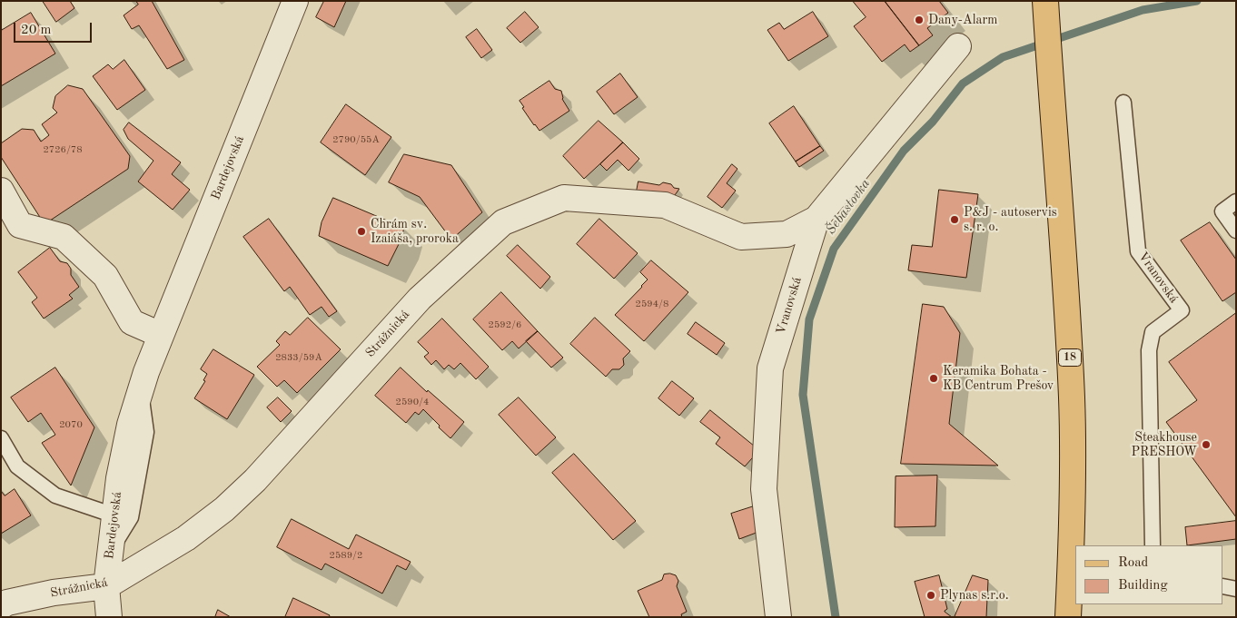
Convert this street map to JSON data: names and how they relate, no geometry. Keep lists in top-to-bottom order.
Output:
{
  "streets": {
    "main road": ["18"],
    "street": ["Bardejovská", "Vranovská", "Strážnická"]
  },
  "crossings": [
    ["Bardejovská", "Strážnická"],
    ["Vranovská", "Strážnická"]
  ],
  "water": ["Šebastovka"],
  "places": [
    "Dany-Alarm",
    "P&J - autoservis s. r. o.",
    "Chrám sv. Izaiáša, proroka",
    "Keramika Bohata - KB Centrum Prešov",
    "Steakhouse PRESHOW",
    "Plynas s.r.o."
  ],
  "house_numbers": [
    "2790/55A",
    "2726/78",
    "2594/8",
    "2592/6",
    "2833/59A",
    "2590/4",
    "2070",
    "2589/2"
  ],
  "legend": ["Road", "Building"],
  "scale_bar": "20 m"
}
